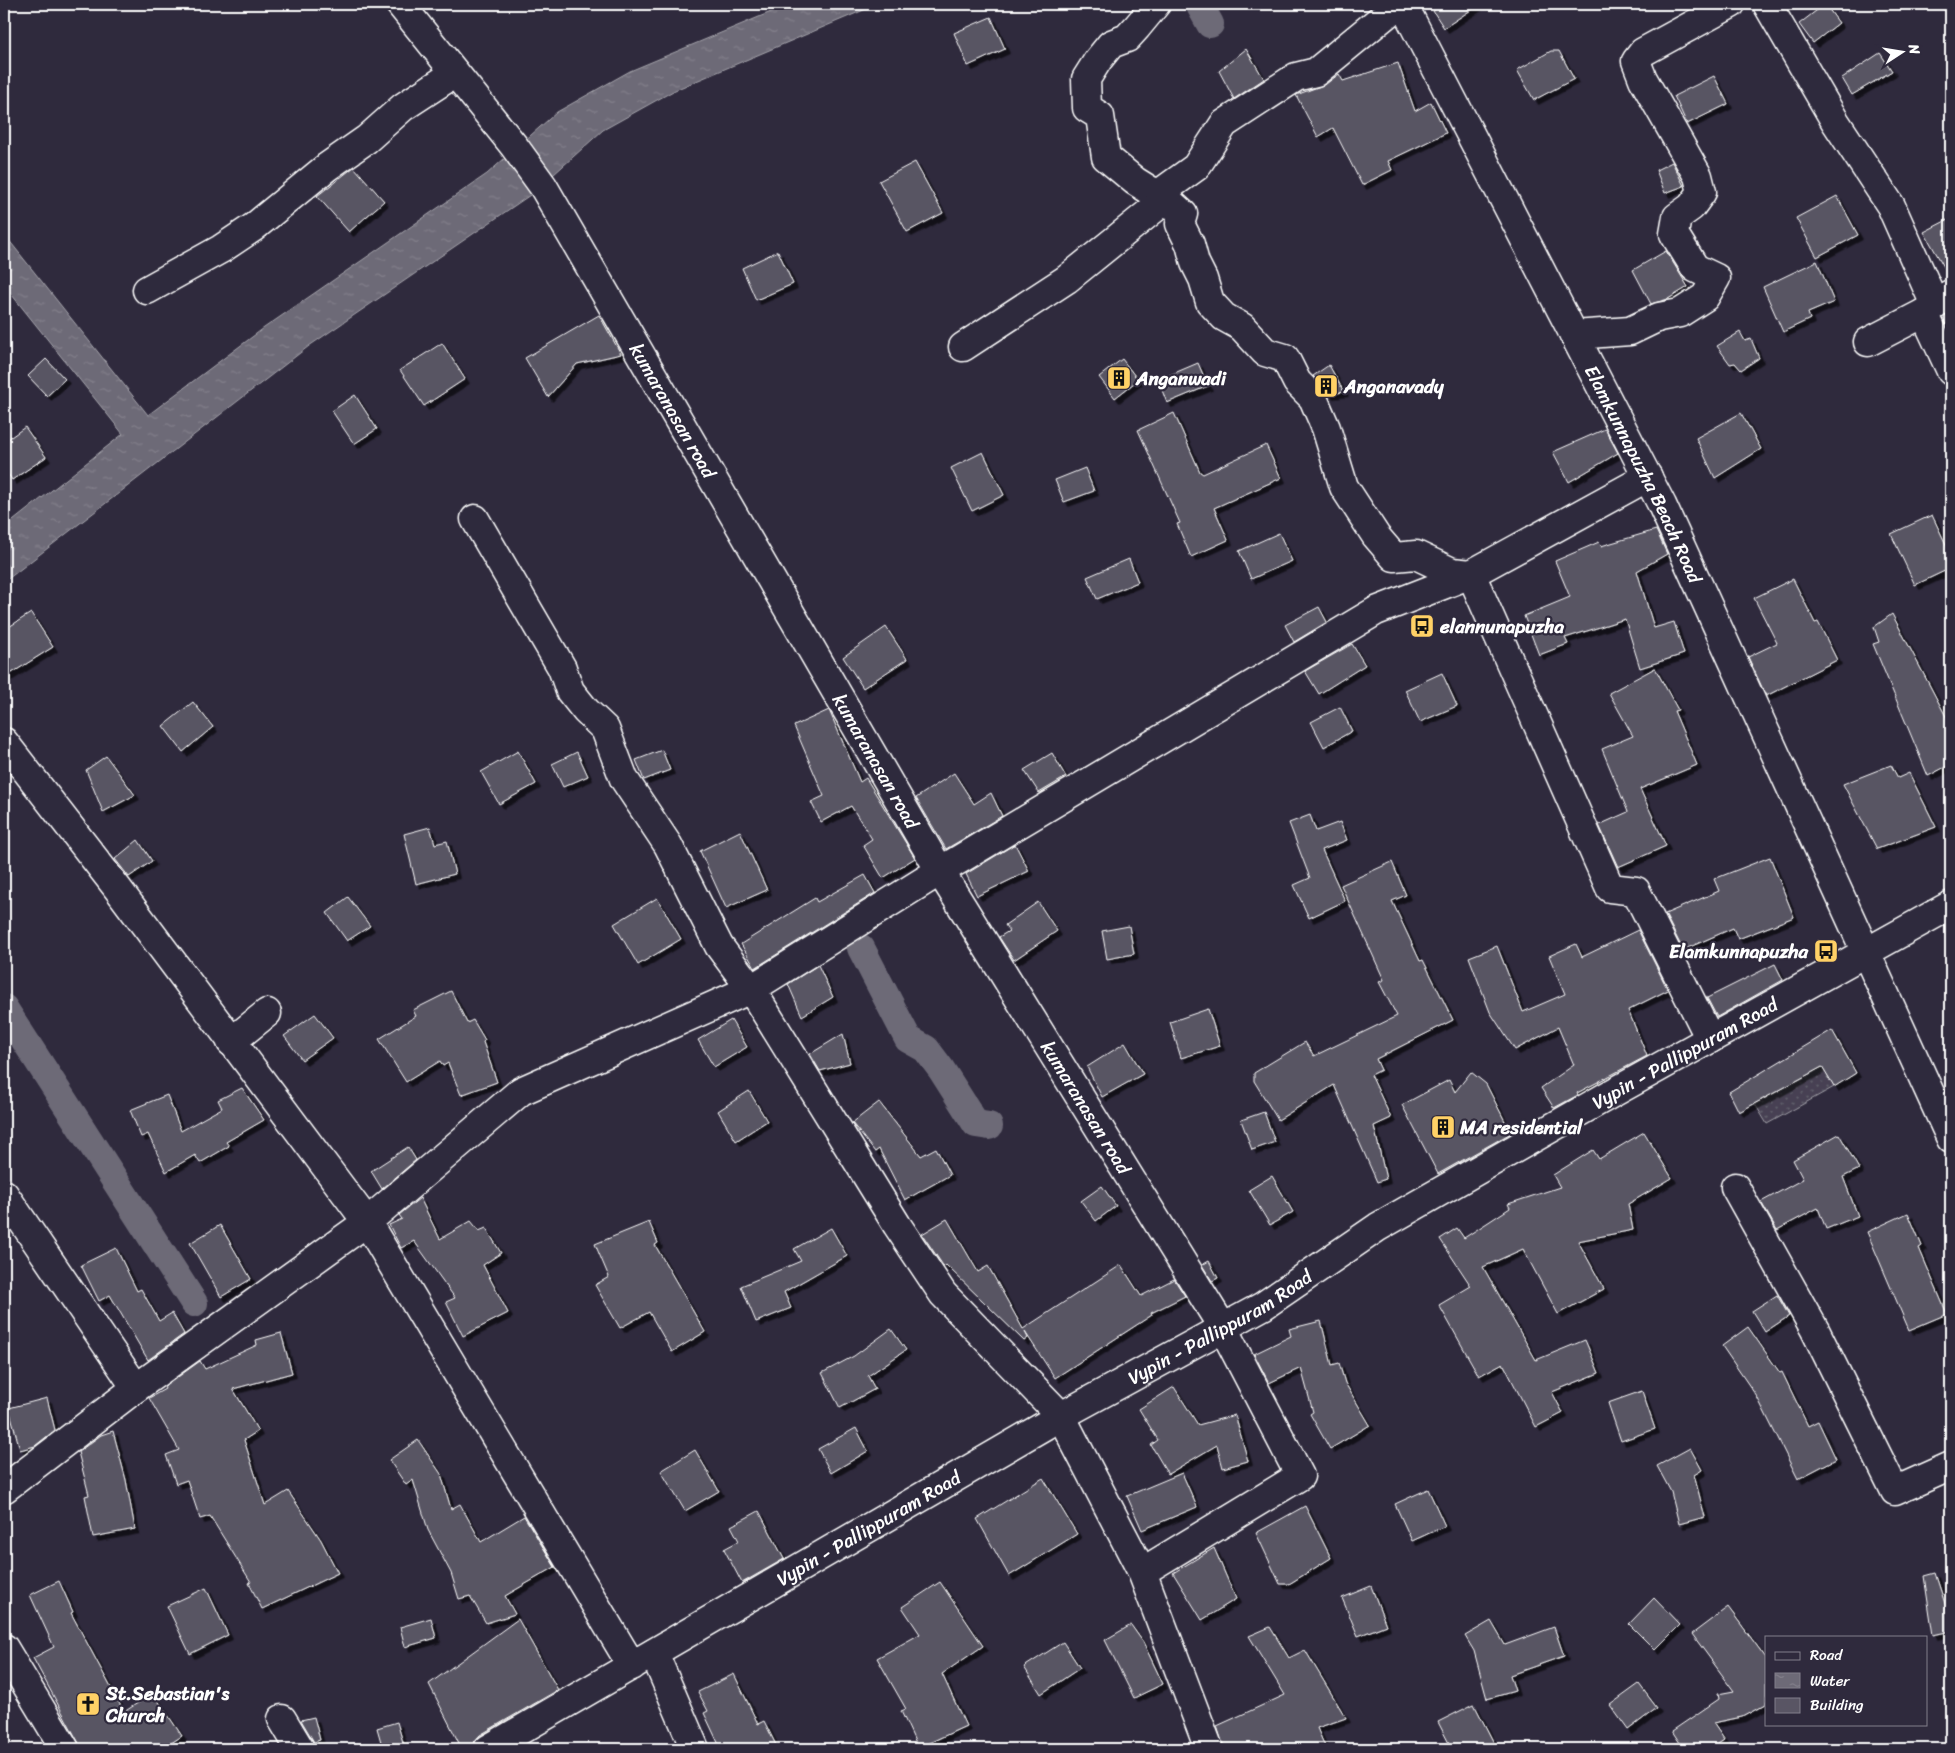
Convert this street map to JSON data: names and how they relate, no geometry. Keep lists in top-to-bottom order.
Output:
{
  "streets": {
    "street": ["kumaranasan road", "Elamkunnapuzha Beach Road", "Vypin - Pallippuram Road"]
  },
  "crossings": [
    ["kumaranasan road", "Vypin - Pallippuram Road"],
    ["Elamkunnapuzha Beach Road", "Vypin - Pallippuram Road"]
  ],
  "places": {
    "building": ["Anganwadi", "Anganavady", "MA residential"],
    "bus stop": ["elannunapuzha", "Elamkunnapuzha"],
    "church": ["St.Sebastian's Church"]
  },
  "legend": ["Road", "Water", "Building"],
  "north": "right"
}
